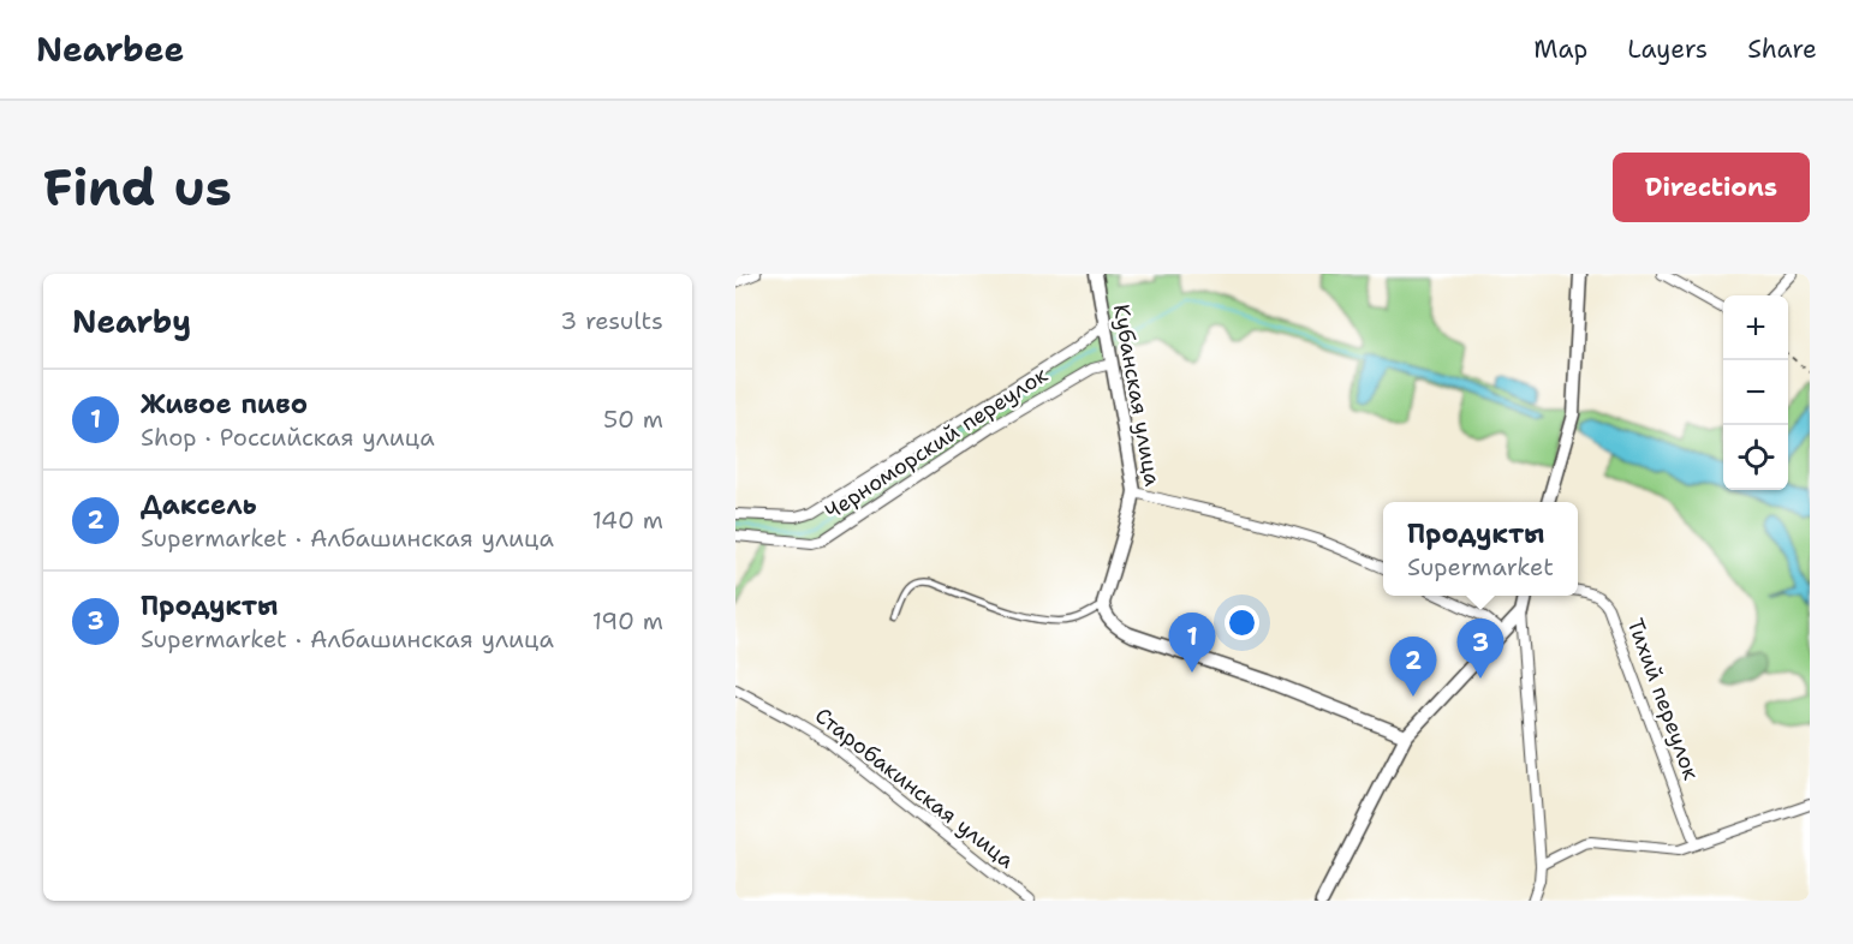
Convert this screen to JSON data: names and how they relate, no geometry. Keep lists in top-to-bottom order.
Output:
{
  "streets": {
    "street": [
      "Кубанская улица",
      "Черноморский переулок",
      "Тихий переулок",
      "Старобакинская улица"
    ]
  },
  "crossings": [
    ["Кубанская улица", "Черноморский переулок"]
  ],
  "page": {
    "header": "Nearbee",
    "nav": ["Map", "Layers", "Share"],
    "buttons": "Directions",
    "title": "Find us",
    "heading": ["Nearby", "3 results"],
    "map_buttons": ["+", "−"],
    "list": [
      {
        "mark": "1",
        "name": "Живое пиво",
        "note": "Shop · Российская улица",
        "value": "50 m"
      },
      {
        "mark": "2",
        "name": "Даксель",
        "note": "Supermarket · Албашинская улица",
        "value": "140 m"
      },
      {
        "mark": "3",
        "name": "Продукты",
        "note": "Supermarket · Албашинская улица",
        "value": "190 m"
      }
    ],
    "popup": ["Продукты", "Supermarket"],
    "pins": ["1", "3", "2"]
  }
}
